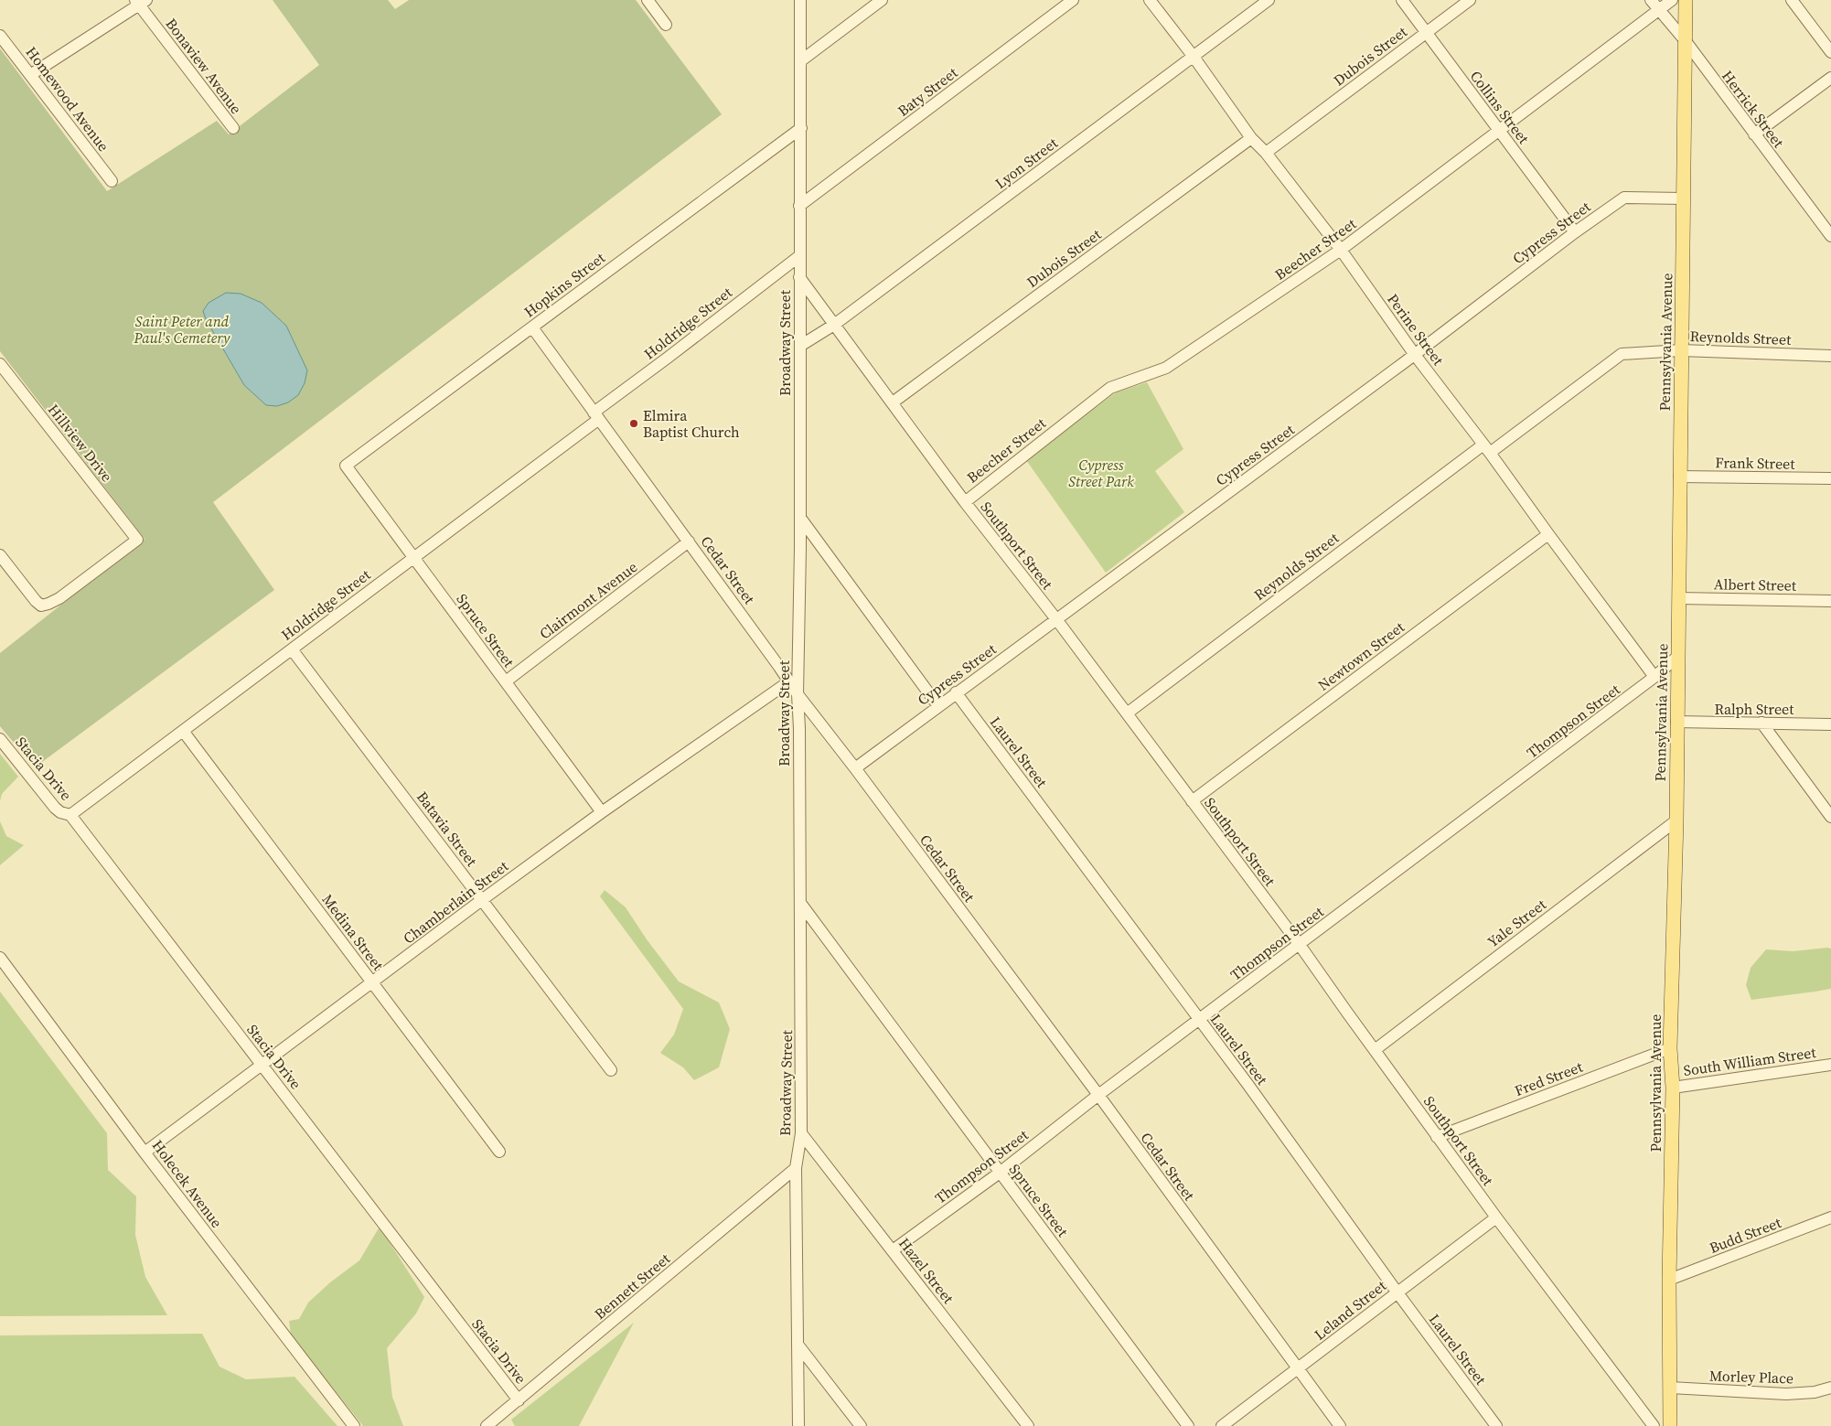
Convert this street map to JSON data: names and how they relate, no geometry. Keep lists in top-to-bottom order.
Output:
{
  "streets": {
    "main road": ["Pennsylvania Avenue"],
    "street": [
      "Dubois Street",
      "Bonaview Avenue",
      "Baty Street",
      "Homewood Avenue",
      "Collins Street",
      "Herrick Street",
      "Lyon Street",
      "Cypress Street",
      "Beecher Street",
      "Hopkins Street",
      "Holdridge Street",
      "Perine Street",
      "Reynolds Street",
      "Broadway Street",
      "Hillview Drive",
      "Frank Street",
      "Southport Street",
      "Cedar Street",
      "Albert Street",
      "Clairmont Avenue",
      "Spruce Street",
      "Newtown Street",
      "Ralph Street",
      "Thompson Street",
      "Laurel Street",
      "Stacia Drive",
      "Batavia Street",
      "Chamberlain Street",
      "Yale Street",
      "Medina Street",
      "South William Street",
      "Fred Street",
      "Holecek Avenue",
      "Budd Street",
      "Hazel Street",
      "Bennett Street",
      "Leland Street",
      "Morley Place"
    ]
  },
  "crossings": [
    ["Dubois Street", "Collins Street"],
    ["Dubois Street", "Perine Street"],
    ["Dubois Street", "Southport Street"],
    ["Baty Street", "Broadway Street"],
    ["Collins Street", "Cypress Street"],
    ["Collins Street", "Beecher Street"],
    ["Herrick Street", "Beecher Street"],
    ["Herrick Street", "Pennsylvania Avenue"],
    ["Lyon Street", "Perine Street"],
    ["Lyon Street", "Broadway Street"],
    ["Lyon Street", "Southport Street"],
    ["Cypress Street", "Perine Street"],
    ["Cypress Street", "Pennsylvania Avenue"],
    ["Cypress Street", "Southport Street"],
    ["Cypress Street", "Cedar Street"],
    ["Cypress Street", "Laurel Street"],
    ["Beecher Street", "Perine Street"],
    ["Beecher Street", "Southport Street"],
    ["Hopkins Street", "Broadway Street"],
    ["Hopkins Street", "Cedar Street"],
    ["Hopkins Street", "Spruce Street"],
    ["Holdridge Street", "Broadway Street"],
    ["Holdridge Street", "Cedar Street"],
    ["Holdridge Street", "Spruce Street"],
    ["Holdridge Street", "Stacia Drive"],
    ["Holdridge Street", "Batavia Street"],
    ["Holdridge Street", "Medina Street"],
    ["Perine Street", "Reynolds Street"],
    ["Perine Street", "Newtown Street"],
    ["Perine Street", "Thompson Street"],
    ["Reynolds Street", "Pennsylvania Avenue"],
    ["Reynolds Street", "Southport Street"],
    ["Pennsylvania Avenue", "Frank Street"],
    ["Pennsylvania Avenue", "Albert Street"],
    ["Pennsylvania Avenue", "Ralph Street"],
    ["Pennsylvania Avenue", "Thompson Street"],
    ["Pennsylvania Avenue", "Yale Street"],
    ["Pennsylvania Avenue", "South William Street"],
    ["Pennsylvania Avenue", "Fred Street"],
    ["Pennsylvania Avenue", "Budd Street"],
    ["Pennsylvania Avenue", "Morley Place"],
    ["Broadway Street", "Southport Street"],
    ["Broadway Street", "Cedar Street"],
    ["Broadway Street", "Spruce Street"],
    ["Broadway Street", "Hazel Street"],
    ["Broadway Street", "Bennett Street"],
    ["Southport Street", "Newtown Street"],
    ["Southport Street", "Thompson Street"],
    ["Southport Street", "Yale Street"],
    ["Southport Street", "Fred Street"],
    ["Southport Street", "Leland Street"],
    ["Cedar Street", "Clairmont Avenue"],
    ["Cedar Street", "Thompson Street"],
    ["Cedar Street", "Chamberlain Street"],
    ["Cedar Street", "Leland Street"],
    ["Clairmont Avenue", "Spruce Street"],
    ["Spruce Street", "Thompson Street"],
    ["Spruce Street", "Chamberlain Street"],
    ["Thompson Street", "Laurel Street"],
    ["Thompson Street", "Hazel Street"],
    ["Laurel Street", "Leland Street"],
    ["Stacia Drive", "Chamberlain Street"],
    ["Stacia Drive", "Bennett Street"],
    ["Batavia Street", "Chamberlain Street"],
    ["Chamberlain Street", "Medina Street"],
    ["Chamberlain Street", "Holecek Avenue"]
  ],
  "parks": ["Saint Peter and Paul's Cemetery", "Cypress Street Park"],
  "places": ["Elmira Baptist Church"]
}
